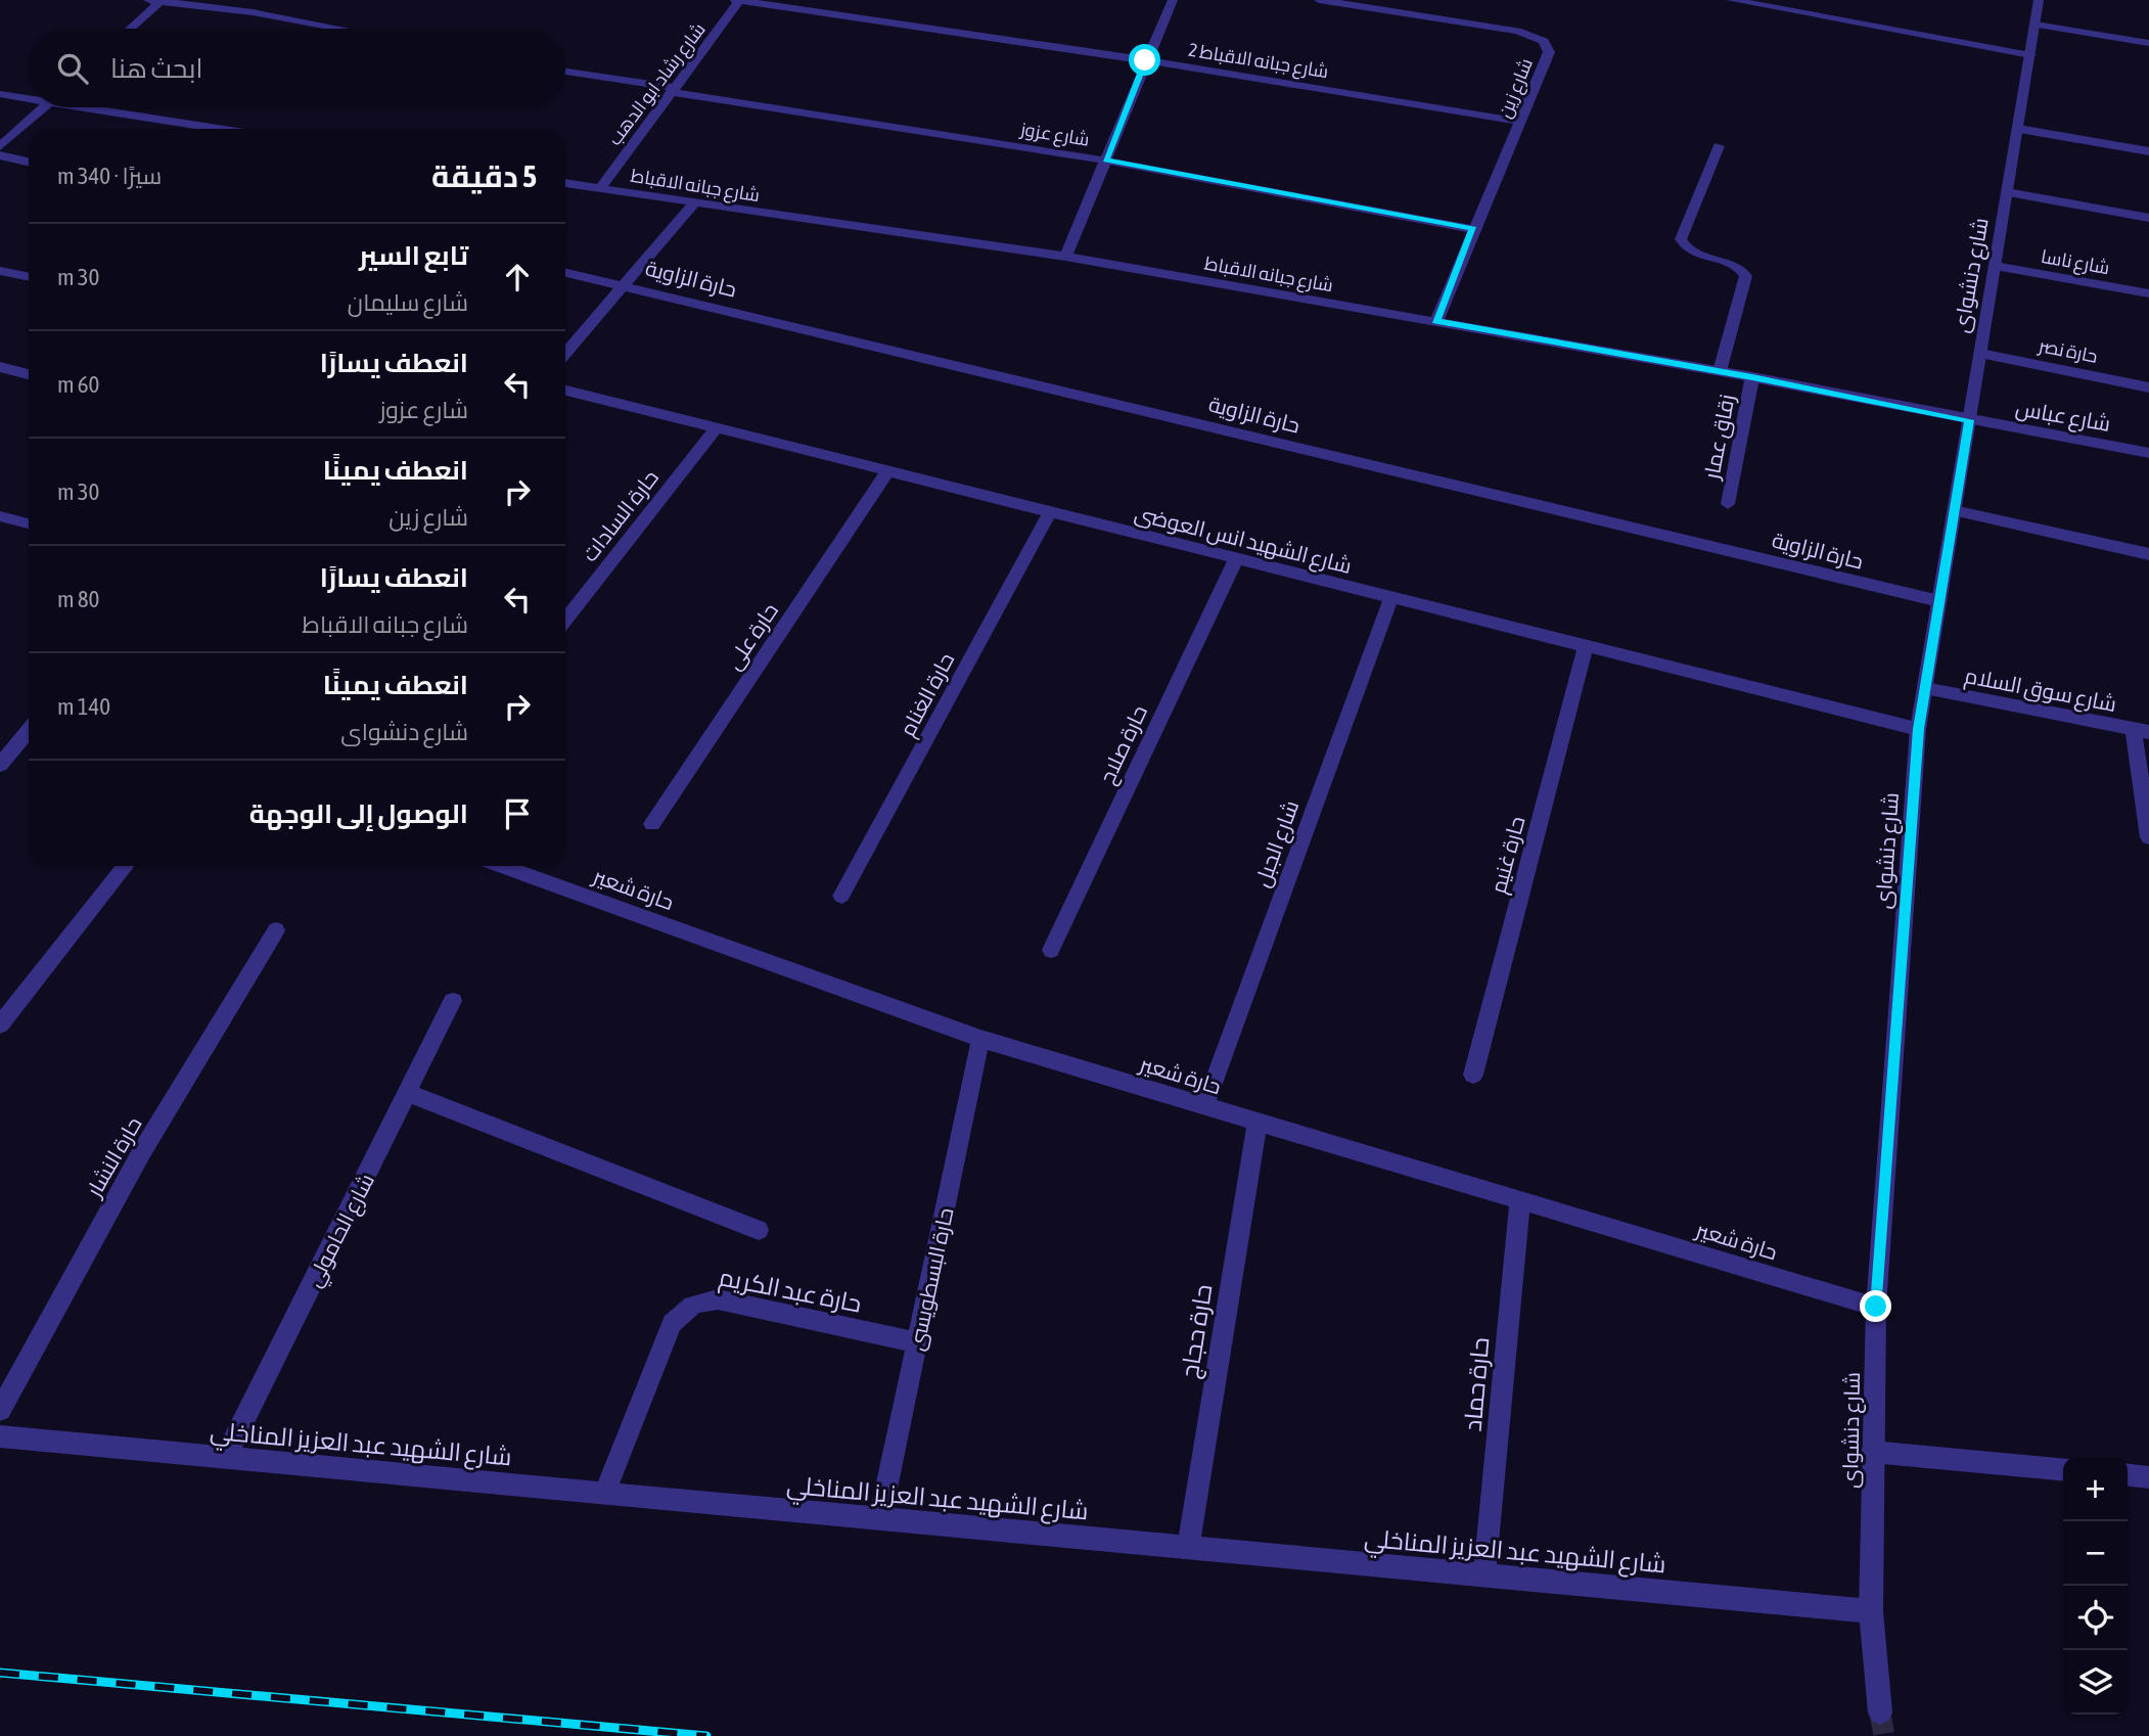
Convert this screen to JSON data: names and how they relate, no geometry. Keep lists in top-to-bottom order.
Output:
{
  "streets": {
    "street": [
      "شارع جبانه الاقباط 2",
      "شارع رشاد ابو الدهب",
      "شارع زين",
      "شارع عزوز",
      "شارع جبانه الاقباط",
      "شارع ناسا",
      "شارع دنشواى",
      "حارة الزاوية",
      "حارة نصر",
      "شارع عباس",
      "زقاق عمار",
      "حارة السادات",
      "شارع الشهيد انس العوضى",
      "حارة على",
      "شارع سوق السلام",
      "حارة الغنام",
      "حارة صلاح",
      "شارع الجبل",
      "حارة غنيم",
      "حارة شعير",
      "حارة النشار",
      "شارع الحامولي",
      "حارة البسطويسى",
      "حارة عبد الكريم",
      "حارة حجاج",
      "حارة حماد",
      "شارع الشهيد عبد العزيز المناخلي"
    ]
  },
  "crossings": [
    ["شارع جبانه الاقباط 2", "شارع رشاد ابو الدهب"],
    ["شارع جبانه الاقباط 2", "شارع زين"],
    ["شارع رشاد ابو الدهب", "شارع عزوز"],
    ["شارع رشاد ابو الدهب", "شارع جبانه الاقباط"],
    ["شارع زين", "شارع عزوز"],
    ["شارع زين", "شارع جبانه الاقباط"],
    ["شارع جبانه الاقباط", "شارع دنشواى"],
    ["شارع جبانه الاقباط", "شارع عباس"],
    ["شارع جبانه الاقباط", "زقاق عمار"],
    ["شارع ناسا", "شارع دنشواى"],
    ["شارع دنشواى", "حارة الزاوية"],
    ["شارع دنشواى", "حارة نصر"],
    ["شارع دنشواى", "شارع عباس"],
    ["شارع دنشواى", "شارع الشهيد انس العوضى"],
    ["شارع دنشواى", "شارع سوق السلام"],
    ["شارع دنشواى", "حارة شعير"],
    ["شارع دنشواى", "شارع الشهيد عبد العزيز المناخلي"],
    ["حارة السادات", "شارع الشهيد انس العوضى"],
    ["شارع الشهيد انس العوضى", "حارة على"],
    ["شارع الشهيد انس العوضى", "حارة الغنام"],
    ["شارع الشهيد انس العوضى", "حارة صلاح"],
    ["شارع الشهيد انس العوضى", "شارع الجبل"],
    ["شارع الشهيد انس العوضى", "حارة غنيم"],
    ["شارع الجبل", "حارة شعير"],
    ["حارة شعير", "حارة البسطويسى"],
    ["حارة شعير", "حارة حجاج"],
    ["حارة شعير", "حارة حماد"],
    ["شارع الحامولي", "شارع الشهيد عبد العزيز المناخلي"],
    ["حارة البسطويسى", "حارة عبد الكريم"],
    ["حارة البسطويسى", "شارع الشهيد عبد العزيز المناخلي"],
    ["حارة عبد الكريم", "شارع الشهيد عبد العزيز المناخلي"],
    ["حارة حجاج", "شارع الشهيد عبد العزيز المناخلي"],
    ["حارة حماد", "شارع الشهيد عبد العزيز المناخلي"]
  ],
  "page": {
    "search": "ابحث هنا",
    "heading": ["5 دقيقة", "سيرًا · 340 m"],
    "list": [
      ["تابع السير", "شارع سليمان", "30 m"],
      ["انعطف يسارًا", "شارع عزوز", "60 m"],
      ["انعطف يمينًا", "شارع زين", "30 m"],
      ["انعطف يسارًا", "شارع جبانه الاقباط", "80 m"],
      ["انعطف يمينًا", "شارع دنشواى", "140 m"],
      "الوصول إلى الوجهة"
    ],
    "map_buttons": ["+", "−"]
  }
}
